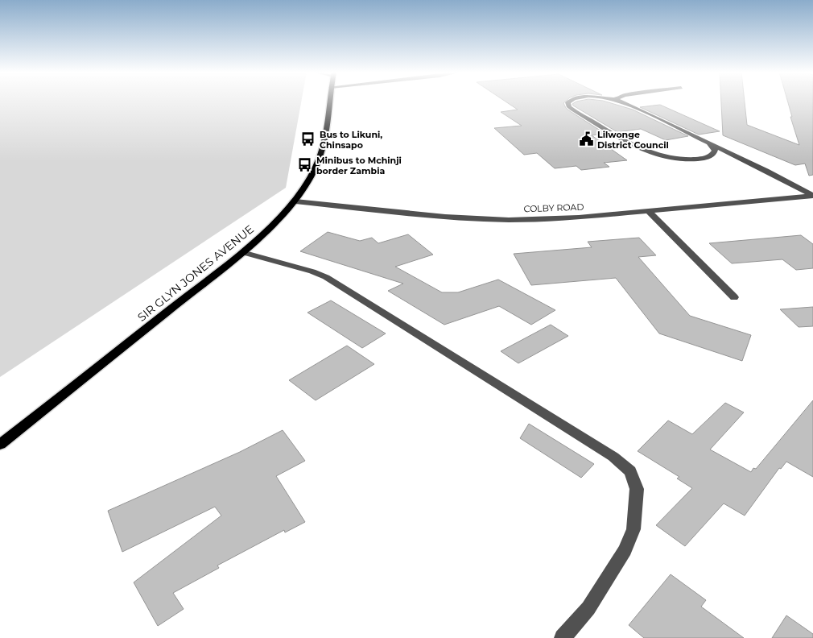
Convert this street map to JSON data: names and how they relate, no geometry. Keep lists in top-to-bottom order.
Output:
{
  "streets": {
    "main road": ["SIR GLYN JONES AVENUE"],
    "street": ["COLBY ROAD"]
  },
  "crossings": [
    ["COLBY ROAD", "SIR GLYN JONES AVENUE"]
  ],
  "places": {
    "bus stop": ["Bus to Likuni, Chinsapo", "Minibus to Mchinji border Zambia"],
    "public building": ["Lilwonge District Council"]
  }
}
